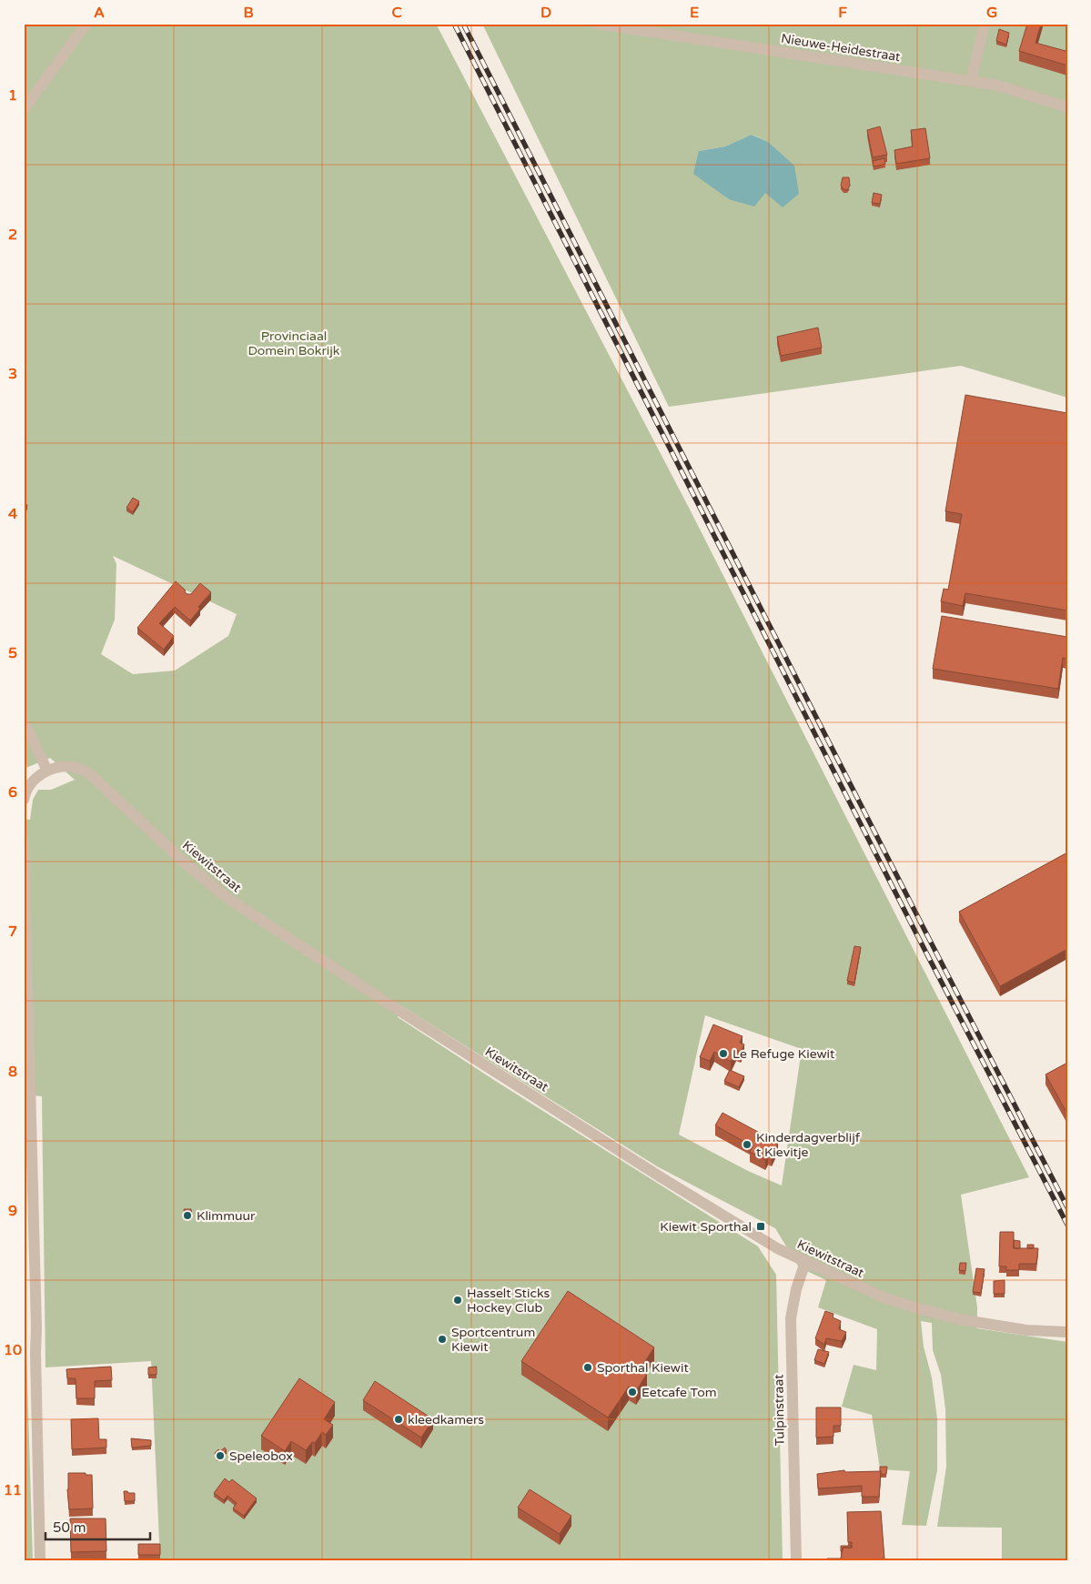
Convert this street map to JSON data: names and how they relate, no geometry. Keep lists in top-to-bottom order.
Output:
{
  "streets": {
    "street": ["Nieuwe-Heidestraat", "Kiewitstraat", "Tulpinstraat"]
  },
  "crossings": [
    ["Kiewitstraat", "Tulpinstraat"]
  ],
  "parks": ["Provinciaal Domein Bokrijk"],
  "places": {
    "other": [
      "Le Refuge Kiewit",
      "Kinderdagverblijf t Kievitje",
      "Klimmuur",
      "Hasselt Sticks Hockey Club",
      "Sportcentrum Kiewit",
      "Sporthal Kiewit",
      "Eetcafe Tom",
      "kleedkamers",
      "Speleobox"
    ],
    "transit": ["Kiewit Sporthal"]
  },
  "scale_bar": "50 m",
  "grid": {
    "columns": [
      "A",
      "B",
      "C",
      "D",
      "E",
      "F",
      "G"
    ],
    "rows": [
      "1",
      "2",
      "3",
      "4",
      "5",
      "6",
      "7",
      "8",
      "9",
      "10",
      "11"
    ]
  }
}
